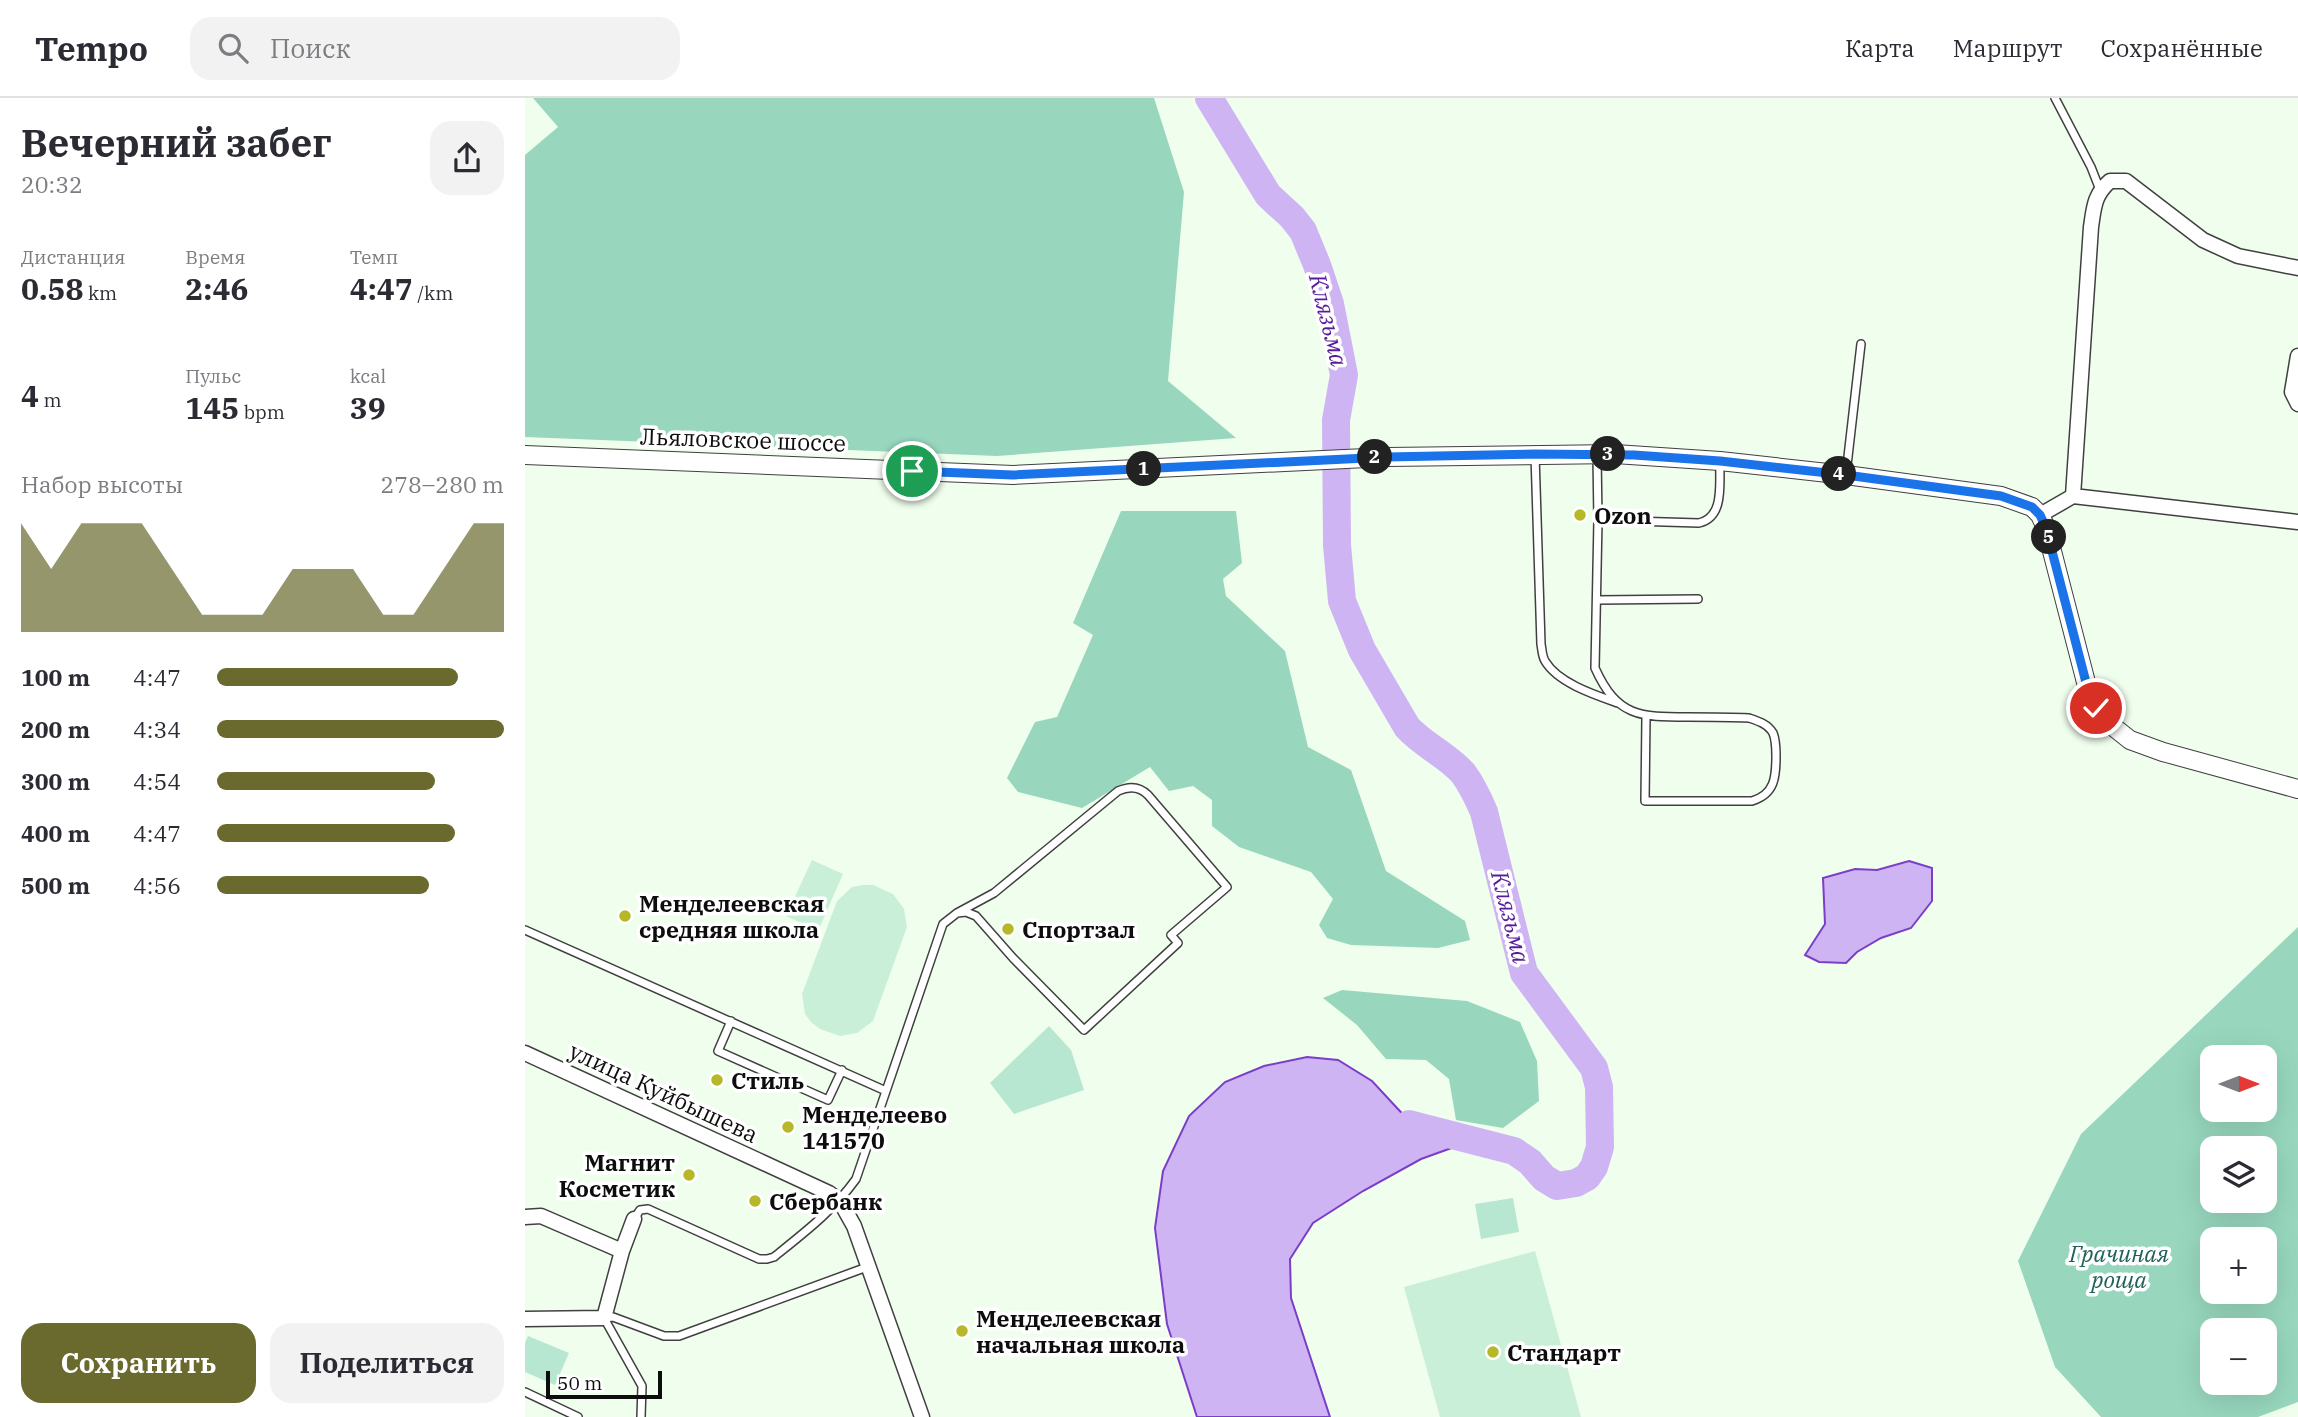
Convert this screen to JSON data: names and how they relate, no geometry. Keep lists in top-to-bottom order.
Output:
{
  "streets": {
    "street": ["Льяловское шоссе", "улица Куйбышева"]
  },
  "water": ["Клязьма"],
  "parks": ["Грачиная роща"],
  "places": [
    "Ozon",
    "Менделеевская средняя школа",
    "Спортзал",
    "Стиль",
    "Менделеево 141570",
    "Магнит Косметик",
    "Сбербанк",
    "Менделеевская начальная школа",
    "Стандарт"
  ],
  "scale_bar": "50 m",
  "north": "right",
  "page": {
    "header": "Tempo",
    "search": "Поиск",
    "nav": ["Карта", "Маршрут", "Сохранённые"],
    "heading": ["Вечерний забег", "20:32"],
    "stats": [
      ["Дистанция", "0.58 km"],
      ["Время", "2:46"],
      ["Темп", "4:47 /km"],
      ["4 m"],
      ["Пульс", "145 bpm"],
      ["kcal", "39"]
    ],
    "pins": [
      "3",
      "2",
      "1",
      "4",
      "5"
    ],
    "chart": ["Набор высоты", "278–280 m"],
    "list": [
      {
        "name": "100 m",
        "note": "4:47"
      },
      {
        "name": "200 m",
        "note": "4:34"
      },
      {
        "name": "300 m",
        "note": "4:54"
      },
      {
        "name": "400 m",
        "note": "4:47"
      },
      {
        "name": "500 m",
        "note": "4:56"
      }
    ],
    "map_buttons": ["+", "−"],
    "buttons": ["Сохранить", "Поделиться"],
    "scale": "50 m"
  }
}
